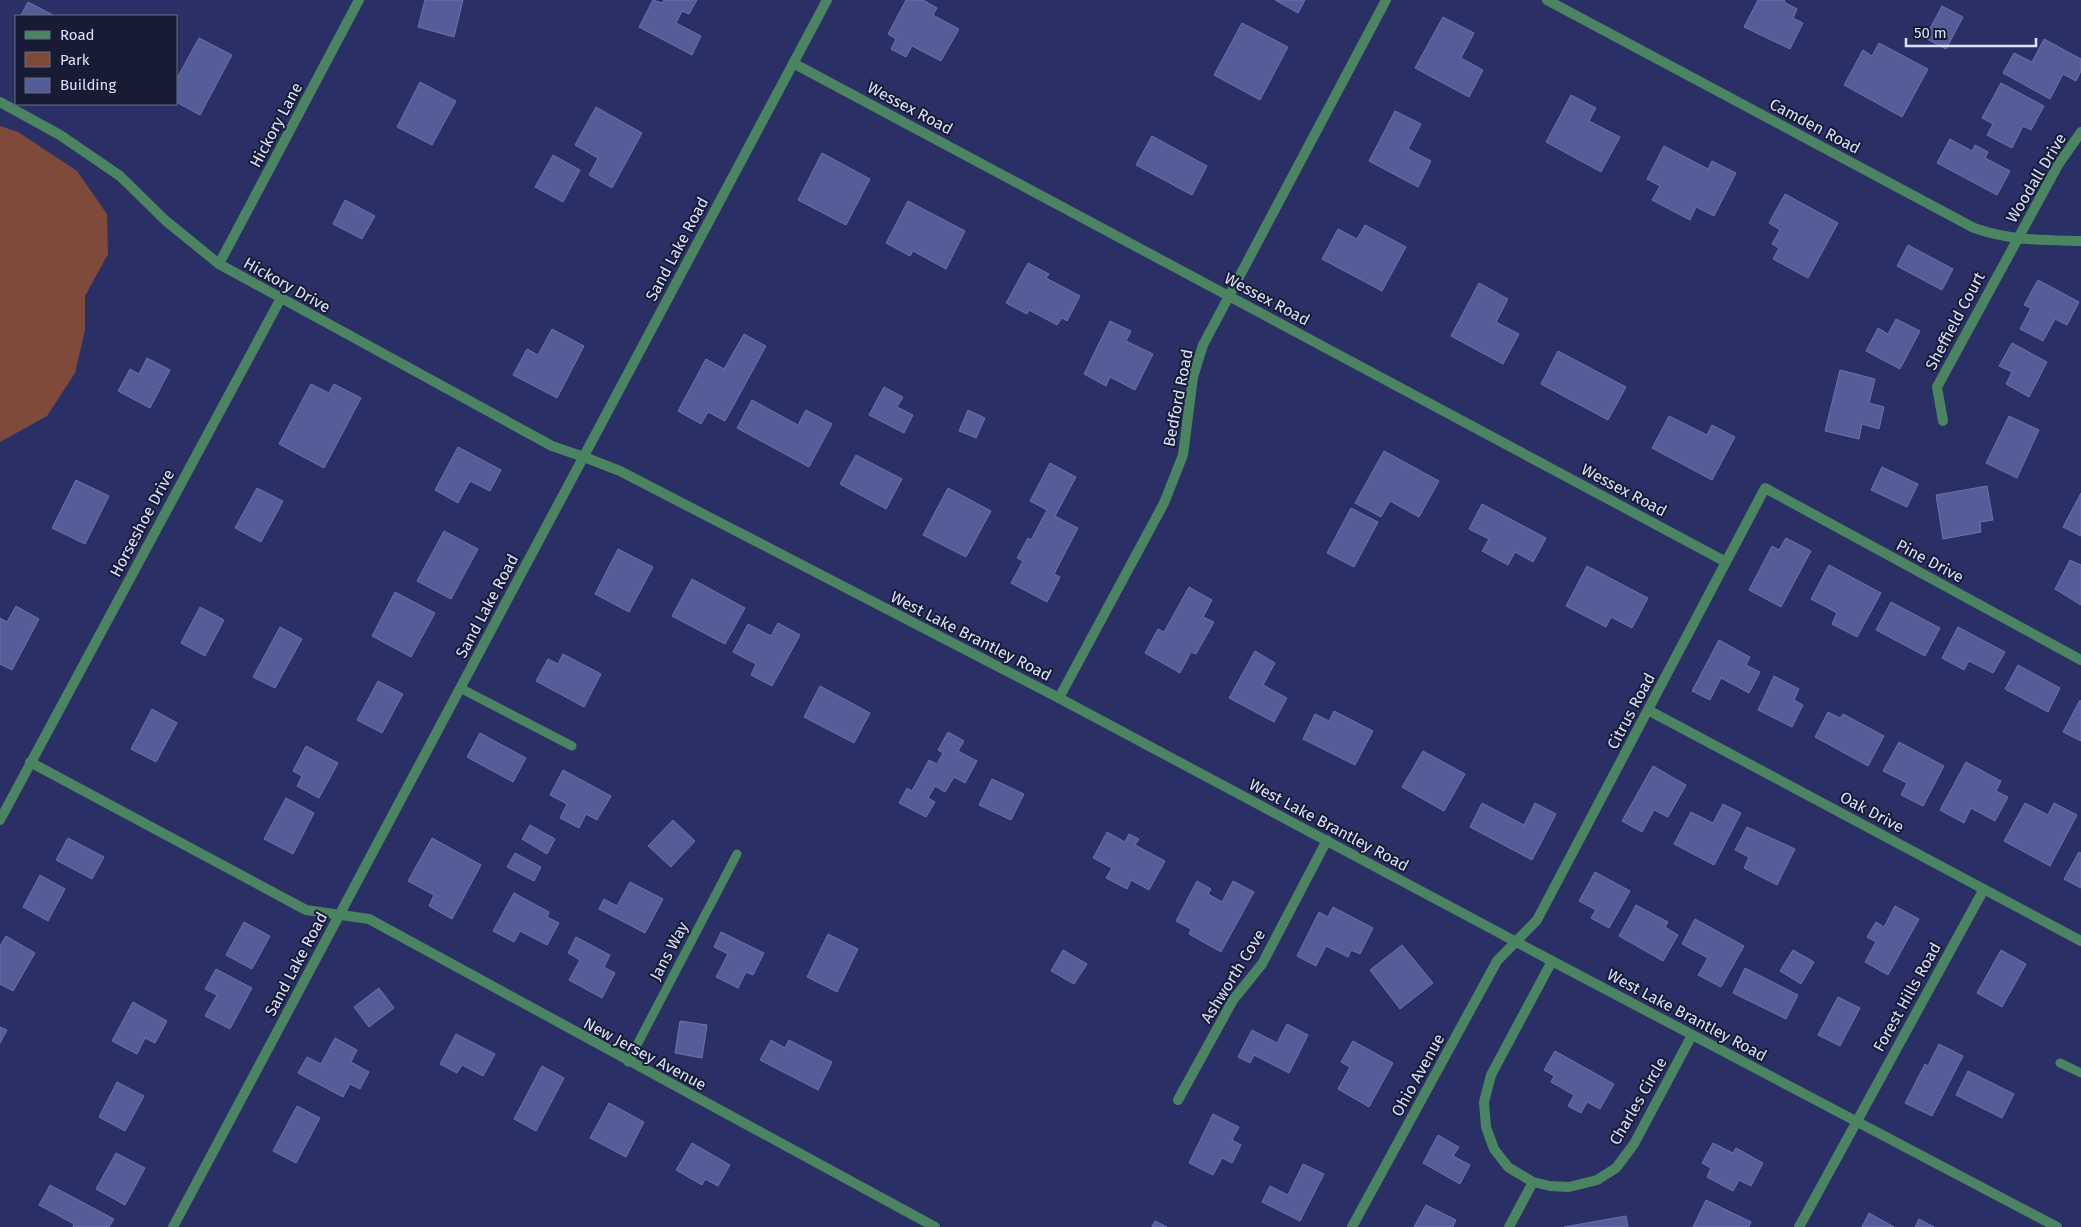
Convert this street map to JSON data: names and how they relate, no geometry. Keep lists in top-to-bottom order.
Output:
{
  "streets": {
    "street": [
      "Wessex Road",
      "Hickory Lane",
      "Camden Road",
      "Woodall Drive",
      "Sand Lake Road",
      "Hickory Drive",
      "Sheffield Court",
      "Bedford Road",
      "Horseshoe Drive",
      "Pine Drive",
      "West Lake Brantley Road",
      "Citrus Road",
      "Oak Drive",
      "Ashworth Cove",
      "Forest Hills Road",
      "New Jersey Avenue",
      "Ohio Avenue",
      "Charles Circle"
    ],
    "lane": ["Jans Way"]
  },
  "crossings": [
    ["Wessex Road", "Sand Lake Road"],
    ["Wessex Road", "Bedford Road"],
    ["Wessex Road", "Citrus Road"],
    ["Hickory Lane", "Hickory Drive"],
    ["Camden Road", "Woodall Drive"],
    ["Camden Road", "Sheffield Court"],
    ["Woodall Drive", "Sheffield Court"],
    ["Sand Lake Road", "Hickory Drive"],
    ["Sand Lake Road", "West Lake Brantley Road"],
    ["Sand Lake Road", "New Jersey Avenue"],
    ["Hickory Drive", "Horseshoe Drive"],
    ["Hickory Drive", "West Lake Brantley Road"],
    ["Bedford Road", "West Lake Brantley Road"],
    ["Pine Drive", "Citrus Road"],
    ["West Lake Brantley Road", "Citrus Road"],
    ["West Lake Brantley Road", "Ashworth Cove"],
    ["West Lake Brantley Road", "Forest Hills Road"],
    ["West Lake Brantley Road", "Ohio Avenue"],
    ["West Lake Brantley Road", "Charles Circle"],
    ["Citrus Road", "Oak Drive"],
    ["Citrus Road", "Ohio Avenue"],
    ["Oak Drive", "Forest Hills Road"],
    ["Jans Way", "New Jersey Avenue"]
  ],
  "legend": ["Road", "Park", "Building"],
  "scale_bar": "50 m"
}
